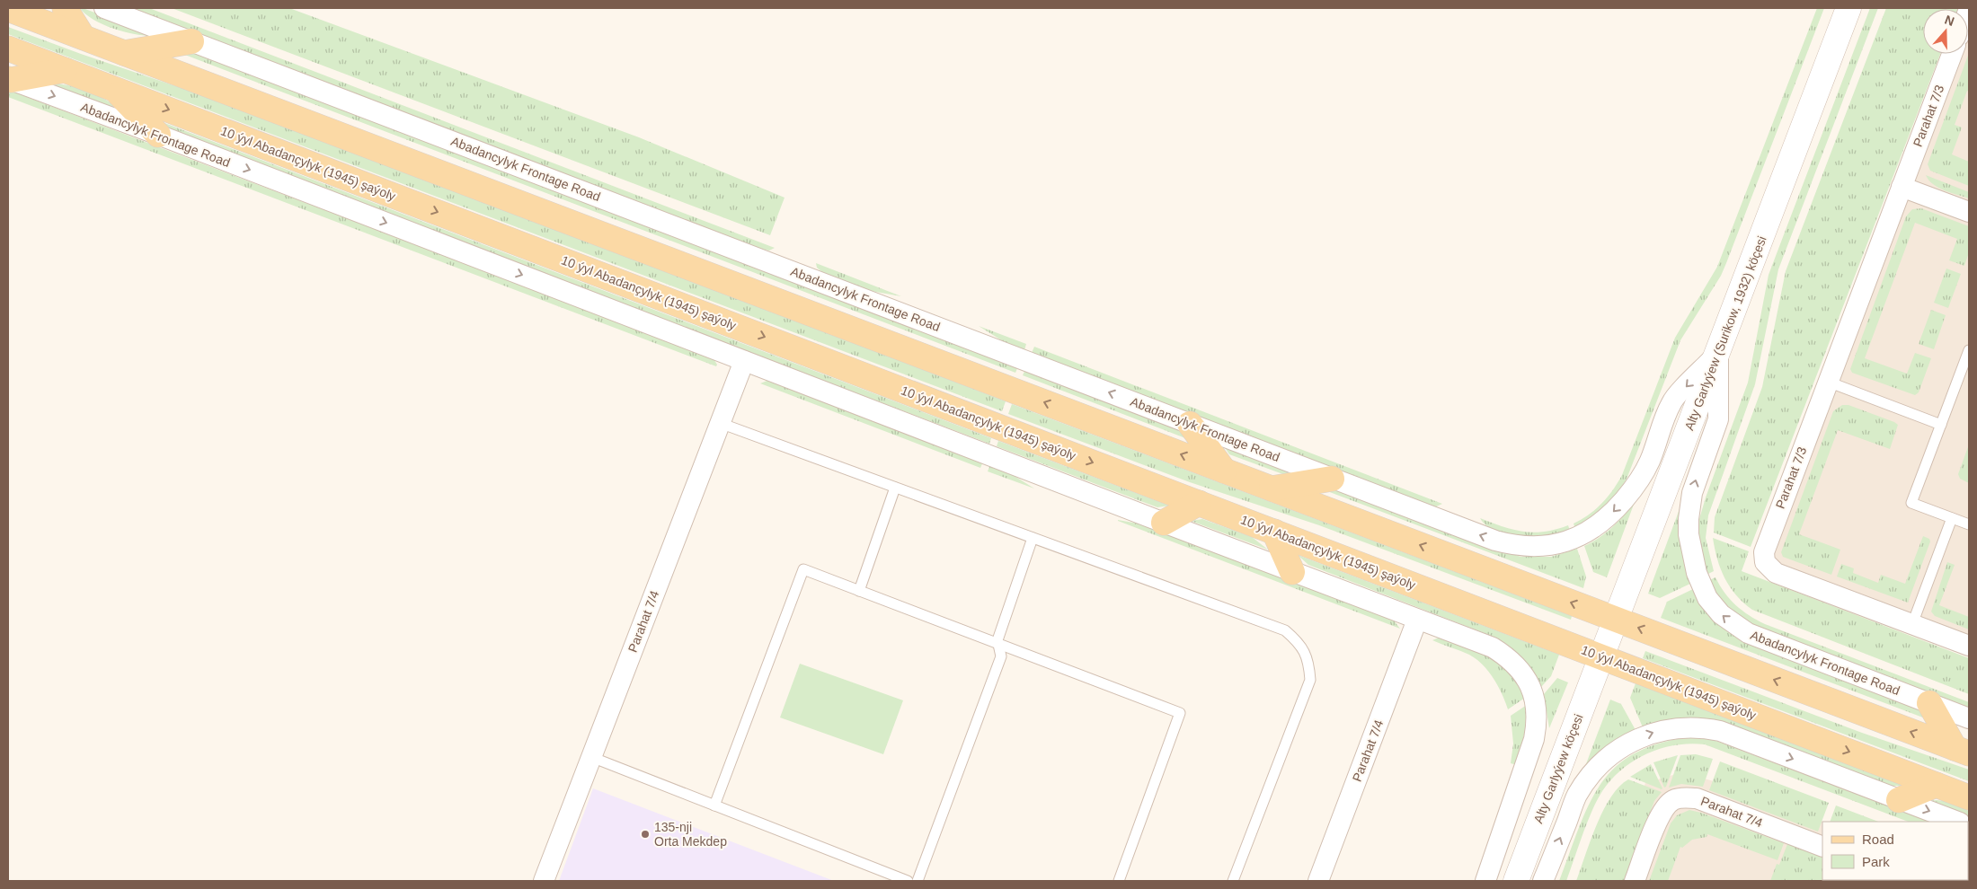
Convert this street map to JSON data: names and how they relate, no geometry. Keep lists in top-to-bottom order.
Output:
{
  "streets": {
    "main road": ["10 ýyl Abadançylyk (1945) şaýoly"],
    "street": [
      "Parahat 7/3",
      "Abadancylyk Frontage Road",
      "Alty Garlyýew (Surikow, 1932) köçesi",
      "Parahat 7/4",
      "Alty Garlyýew köçesi"
    ]
  },
  "crossings": [
    ["Abadancylyk Frontage Road", "Alty Garlyýew (Surikow, 1932) köçesi"],
    ["Abadancylyk Frontage Road", "Parahat 7/4"],
    ["10 ýyl Abadançylyk (1945) şaýoly", "Alty Garlyýew (Surikow, 1932) köçesi"],
    ["10 ýyl Abadançylyk (1945) şaýoly", "Alty Garlyýew köçesi"],
    ["Alty Garlyýew (Surikow, 1932) köçesi", "Alty Garlyýew köçesi"]
  ],
  "places": ["135-nji Orta Mekdep"],
  "legend": ["Road", "Park"],
  "north": "top"
}
